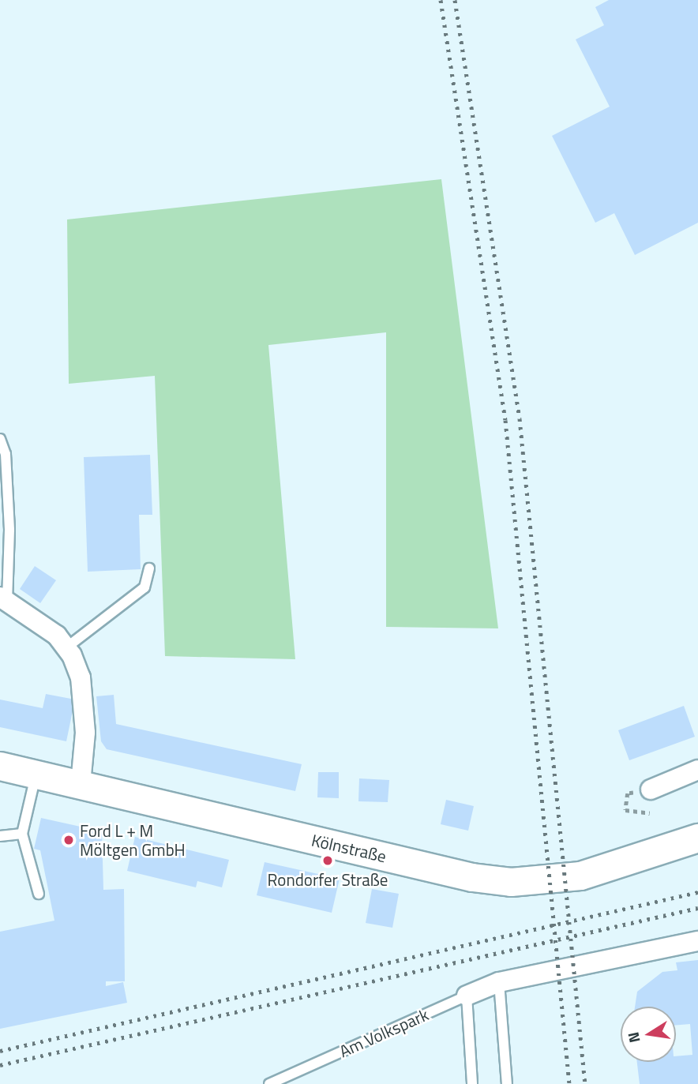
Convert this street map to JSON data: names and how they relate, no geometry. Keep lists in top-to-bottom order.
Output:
{
  "streets": {
    "main road": ["Kölnstraße"],
    "street": ["Am Volkspark"]
  },
  "places": ["Ford L + M Möltgen GmbH", "Rondorfer Straße"],
  "north": "left"
}
